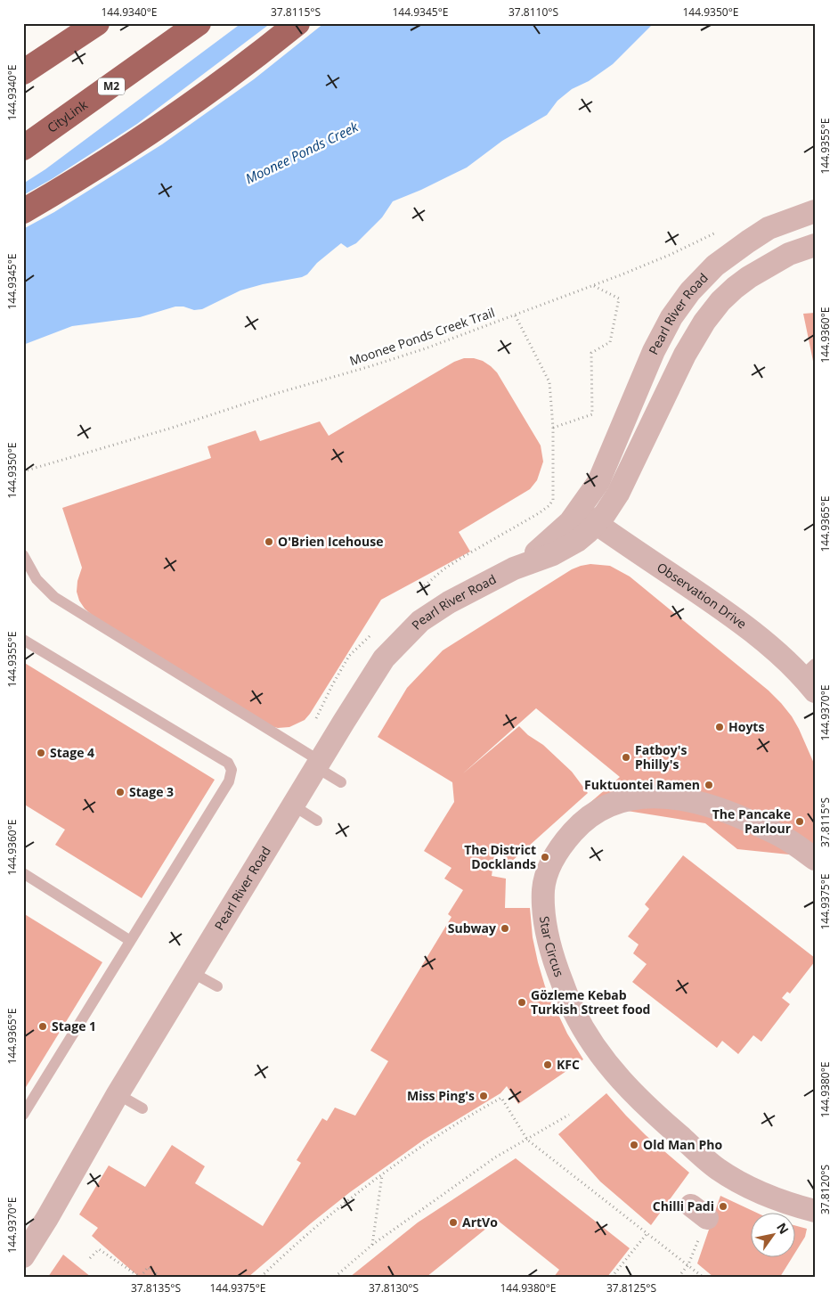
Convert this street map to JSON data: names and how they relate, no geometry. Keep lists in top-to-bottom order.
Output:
{
  "streets": {
    "highway": ["M2", "CityLink"],
    "street": ["Pearl River Road", "Observation Drive", "Star Circus"],
    "path": ["Moonee Ponds Creek Trail"]
  },
  "crossings": [
    ["Pearl River Road", "Observation Drive"]
  ],
  "water": ["Moonee Ponds Creek"],
  "places": [
    "O'Brien Icehouse",
    "Hoyts",
    "Stage 4",
    "Fatboy's Philly's",
    "Fuktuontei Ramen",
    "Stage 3",
    "The Pancake Parlour",
    "The District Docklands",
    "Subway",
    "Gözleme Kebab Turkish Street food",
    "Stage 1",
    "KFC",
    "Miss Ping's",
    "Old Man Pho",
    "Chilli Padi",
    "ArtVo"
  ],
  "north": "top right",
  "coordinates": [
    "144.9340°E",
    "37.8115°S",
    "144.9345°E",
    "37.8110°S",
    "144.9350°E",
    "144.9355°E",
    "144.9360°E",
    "144.9365°E",
    "144.9370°E",
    "144.9375°E",
    "144.9380°E",
    "37.8120°S",
    "37.8135°S",
    "37.8130°S",
    "37.8125°S"
  ]
}
